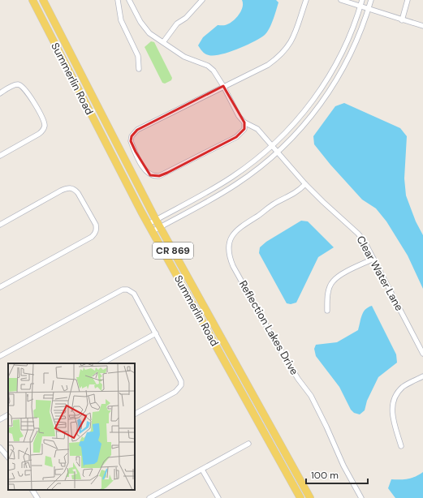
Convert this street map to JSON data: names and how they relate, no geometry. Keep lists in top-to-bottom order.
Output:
{
  "streets": {
    "main road": ["Summerlin Road", "CR 869"],
    "street": ["Clear Water Lane", "Reflection Lakes Drive"]
  },
  "crossings": [
    ["Clear Water Lane", "Reflection Lakes Drive"]
  ],
  "scale_bar": "100 m"
}
